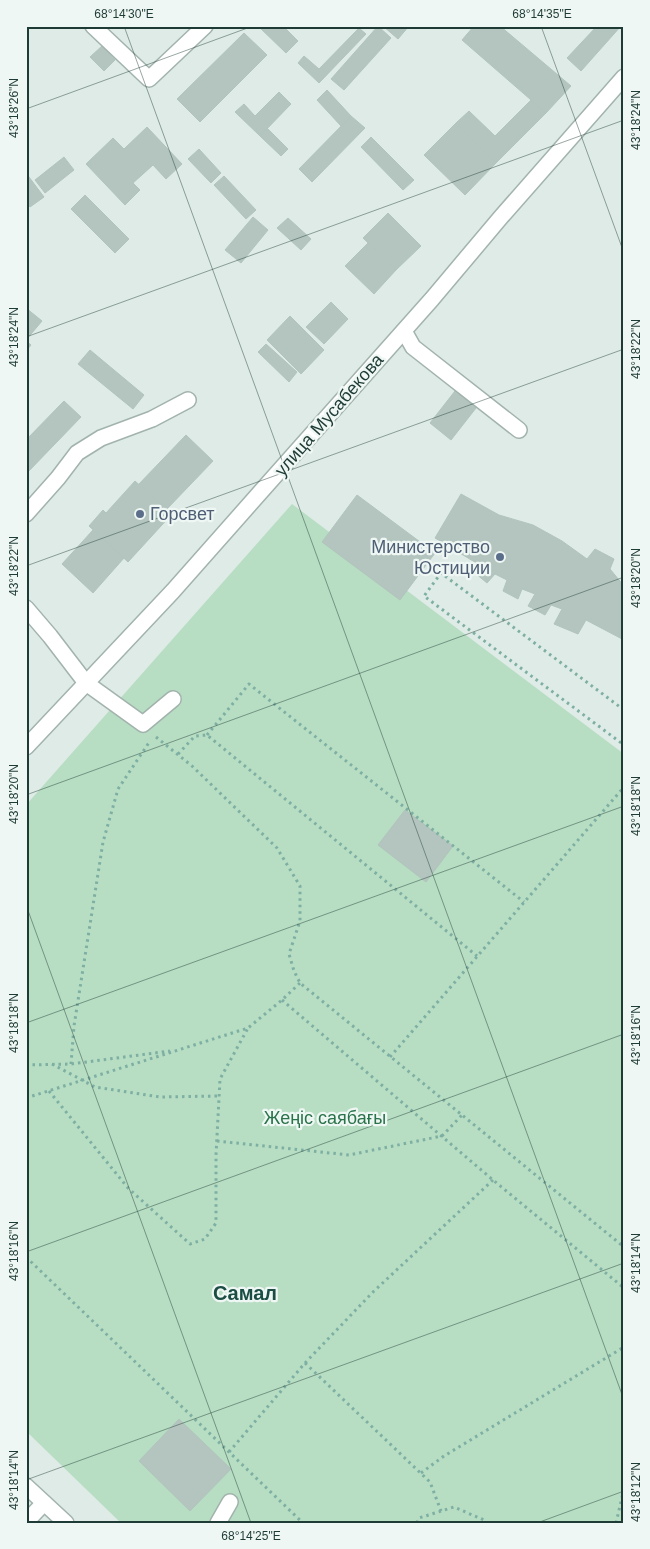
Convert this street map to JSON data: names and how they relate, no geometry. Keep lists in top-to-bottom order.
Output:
{
  "streets": {
    "street": ["улица Мусабекова"]
  },
  "districts": ["Самал"],
  "parks": ["Жеңіс саябағы"],
  "places": ["Горсвет", "Министерство Юстиции"],
  "coordinates": [
    "68°14'30\"E",
    "68°14'35\"E",
    "43°18'26\"N",
    "43°18'24\"N",
    "43°18'22\"N",
    "43°18'20\"N",
    "43°18'18\"N",
    "43°18'16\"N",
    "43°18'14\"N",
    "43°18'12\"N",
    "68°14'25\"E"
  ]
}
